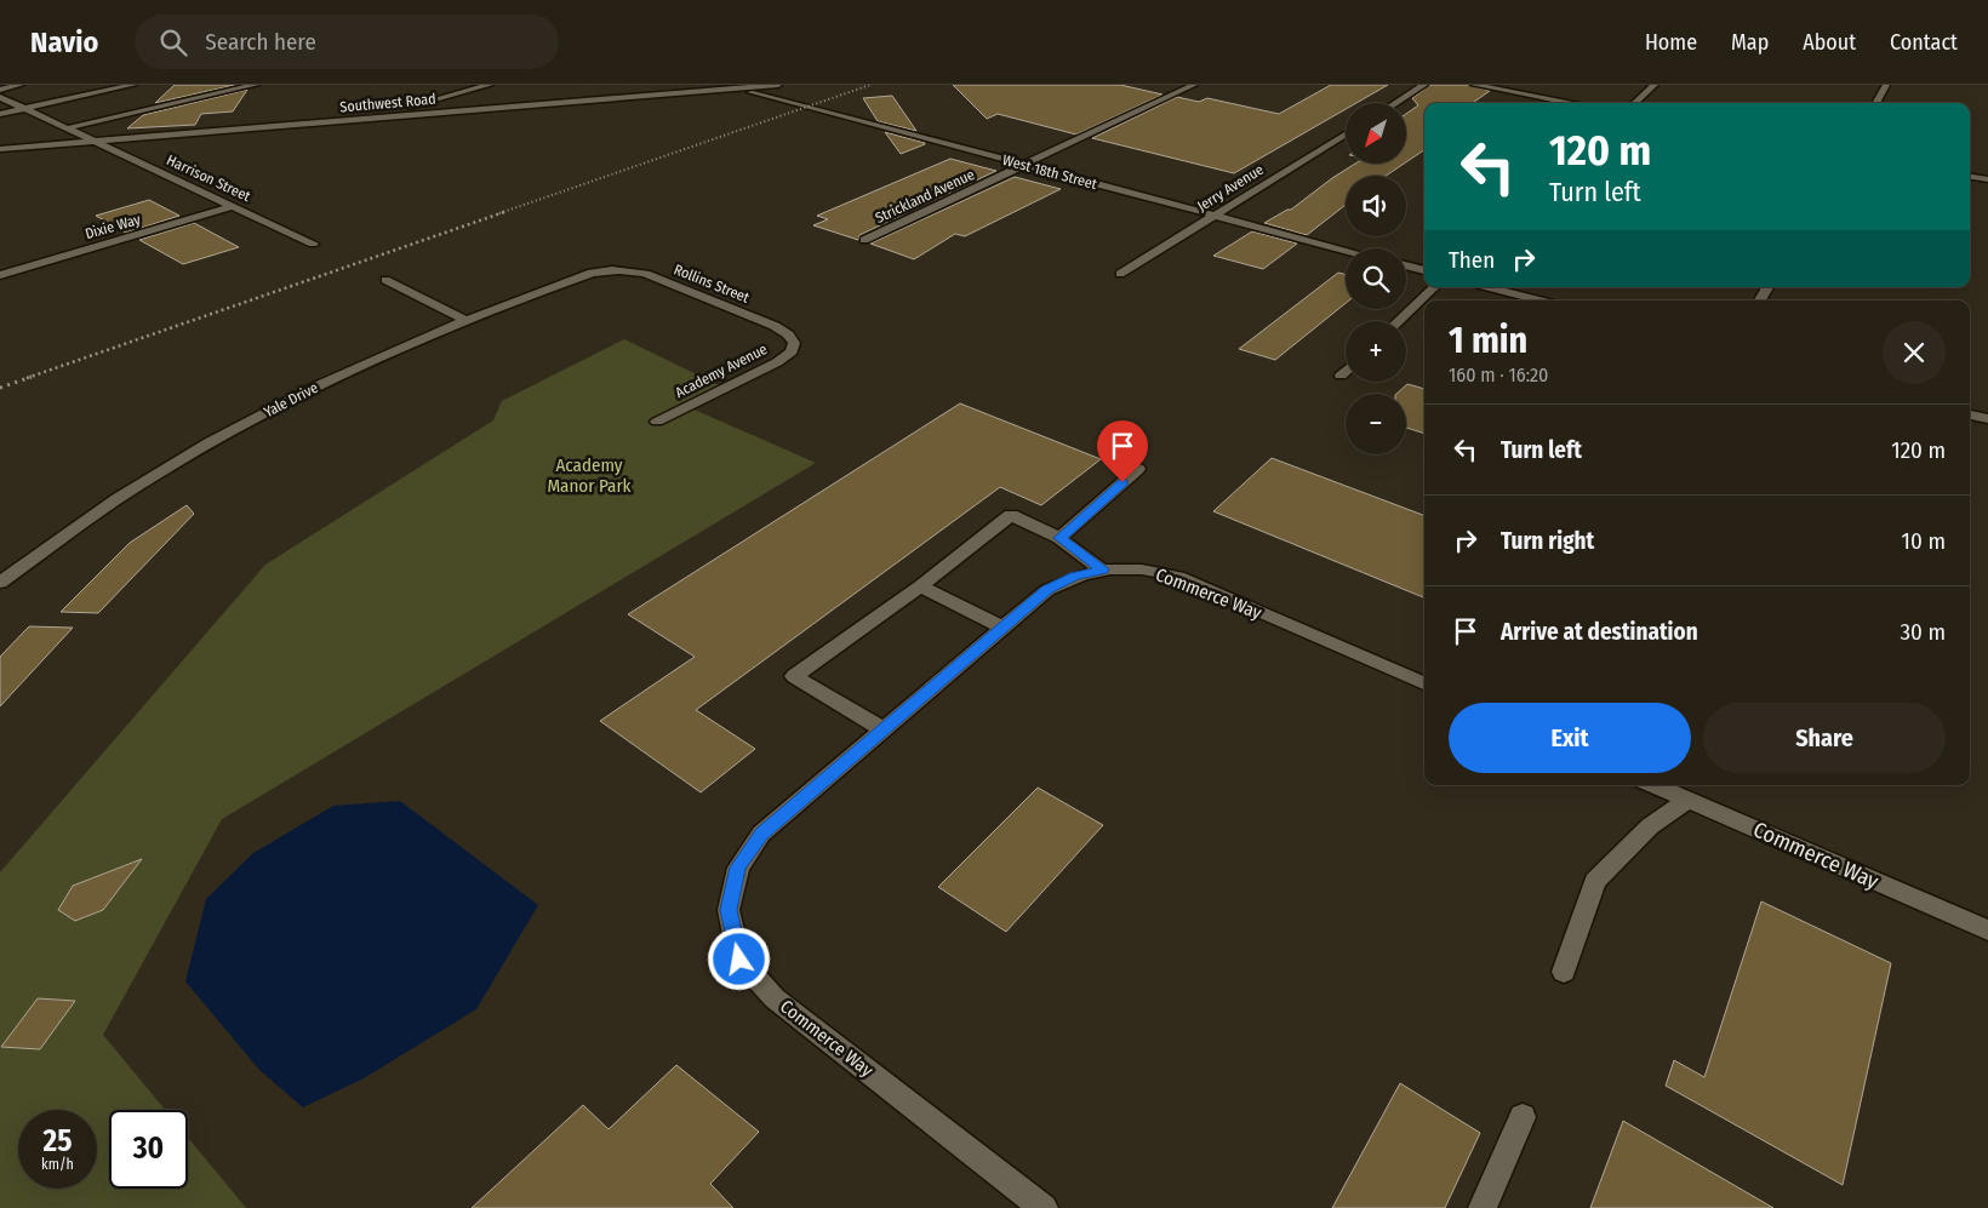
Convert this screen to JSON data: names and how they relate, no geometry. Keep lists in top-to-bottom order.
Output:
{
  "streets": {
    "street": [
      "Southwest Road",
      "West 18th Street",
      "Harrison Street",
      "Jerry Avenue",
      "Strickland Avenue",
      "Dixie Way",
      "Rollins Street",
      "Academy Avenue",
      "Yale Drive",
      "Commerce Way"
    ]
  },
  "crossings": [
    ["Southwest Road", "West 18th Street"],
    ["Southwest Road", "Harrison Street"],
    ["West 18th Street", "Jerry Avenue"],
    ["West 18th Street", "Strickland Avenue"],
    ["Harrison Street", "Dixie Way"],
    ["Rollins Street", "Academy Avenue"],
    ["Rollins Street", "Yale Drive"]
  ],
  "parks": ["Academy Manor Park"],
  "north": "bottom left",
  "page": {
    "header": "Navio",
    "search": "Search here",
    "nav": [
      "Home",
      "Map",
      "About",
      "Contact"
    ],
    "map_buttons": ["+", "−"],
    "turn": ["120 m", "Turn left"],
    "then": "Then",
    "heading": ["1 min", "160 m · 16:20"],
    "list": [
      {
        "name": "Turn left",
        "value": "120 m"
      },
      {
        "name": "Turn right",
        "value": "10 m"
      },
      {
        "name": "Arrive at destination",
        "value": "30 m"
      }
    ],
    "buttons": ["Exit", "Share"],
    "speed": "25 km/h",
    "limit": "30"
  }
}
